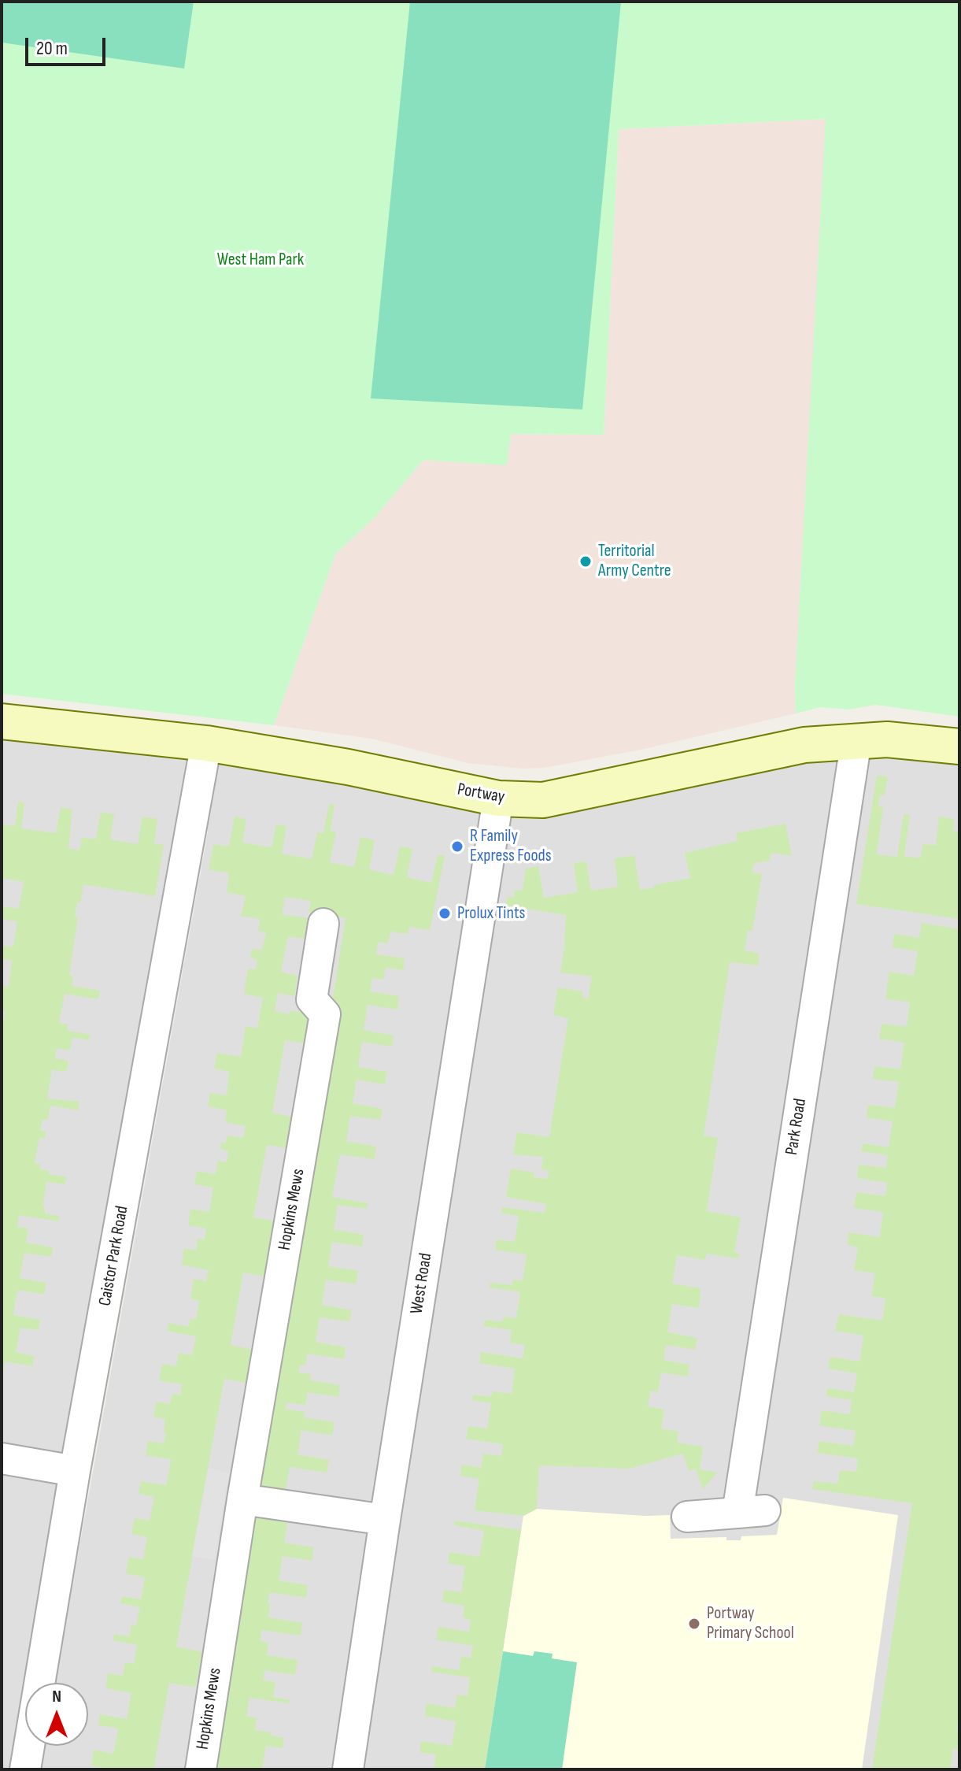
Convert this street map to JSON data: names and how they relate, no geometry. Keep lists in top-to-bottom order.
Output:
{
  "streets": {
    "main road": ["Portway"],
    "street": [
      "Park Road",
      "Hopkins Mews",
      "Caistor Park Road",
      "West Road"
    ]
  },
  "crossings": [
    ["Portway", "Park Road"],
    ["Portway", "Caistor Park Road"],
    ["Portway", "West Road"]
  ],
  "parks": ["West Ham Park"],
  "places": [
    "Territorial Army Centre",
    "R Family Express Foods",
    "Prolux Tints",
    "Portway Primary School"
  ],
  "scale_bar": "20 m",
  "north": "top"
}
